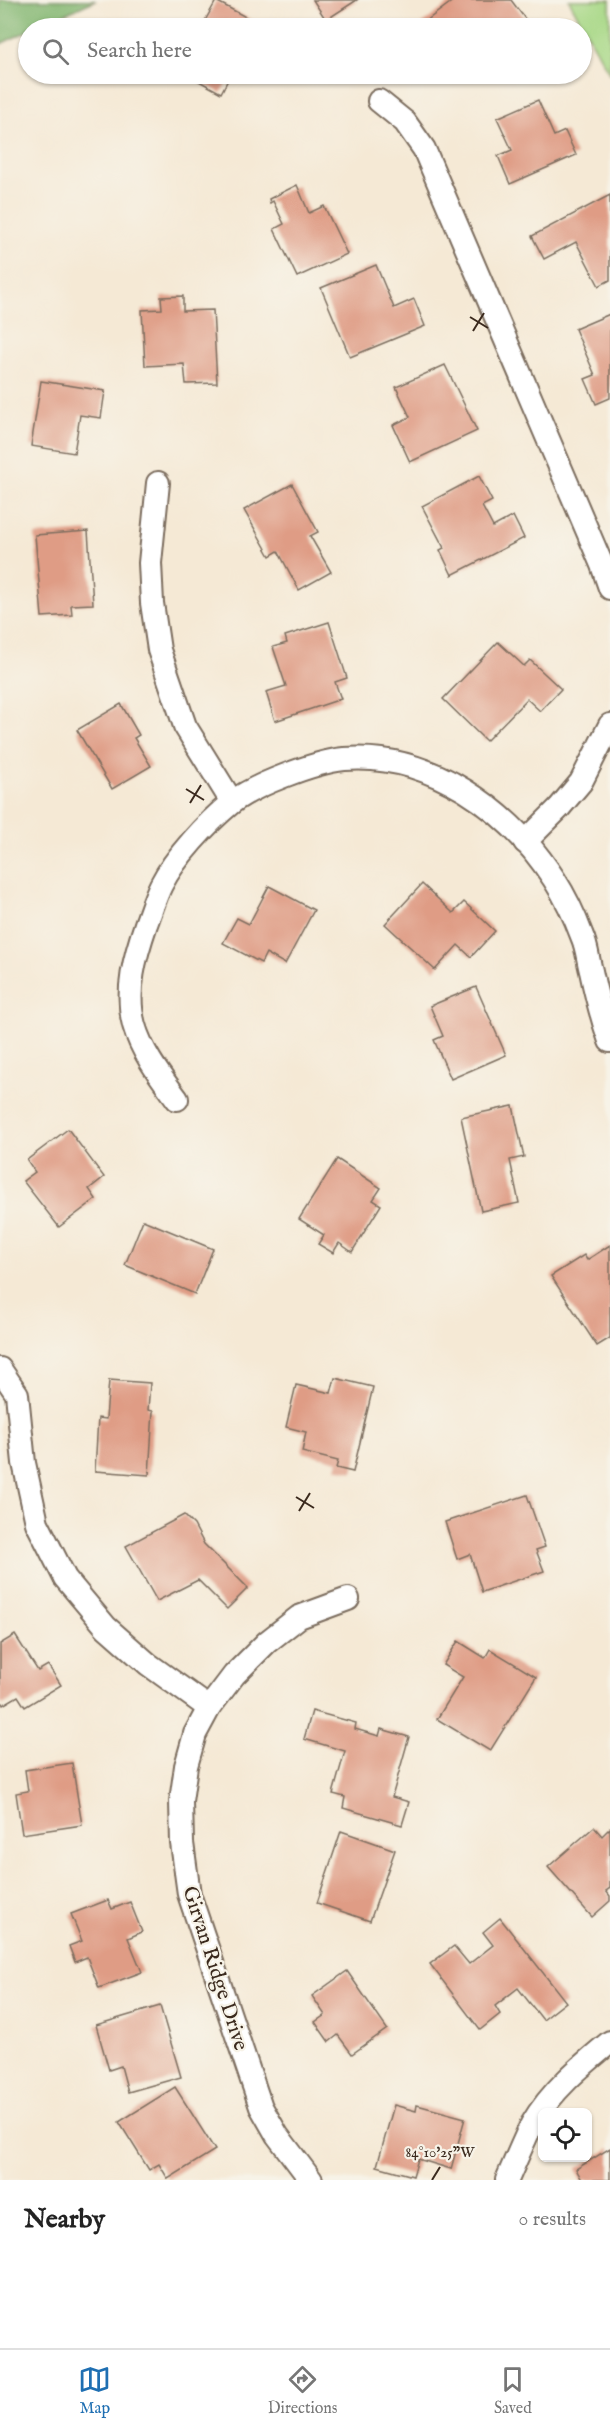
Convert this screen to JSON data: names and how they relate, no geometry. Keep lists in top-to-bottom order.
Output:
{
  "streets": {
    "street": ["Girvan Ridge Drive"]
  },
  "page": {
    "search": "Search here",
    "heading": ["Nearby", "0 results"],
    "nav": ["Map", "Directions", "Saved"]
  },
  "coordinates": ["84°10'25\"W"]
}
